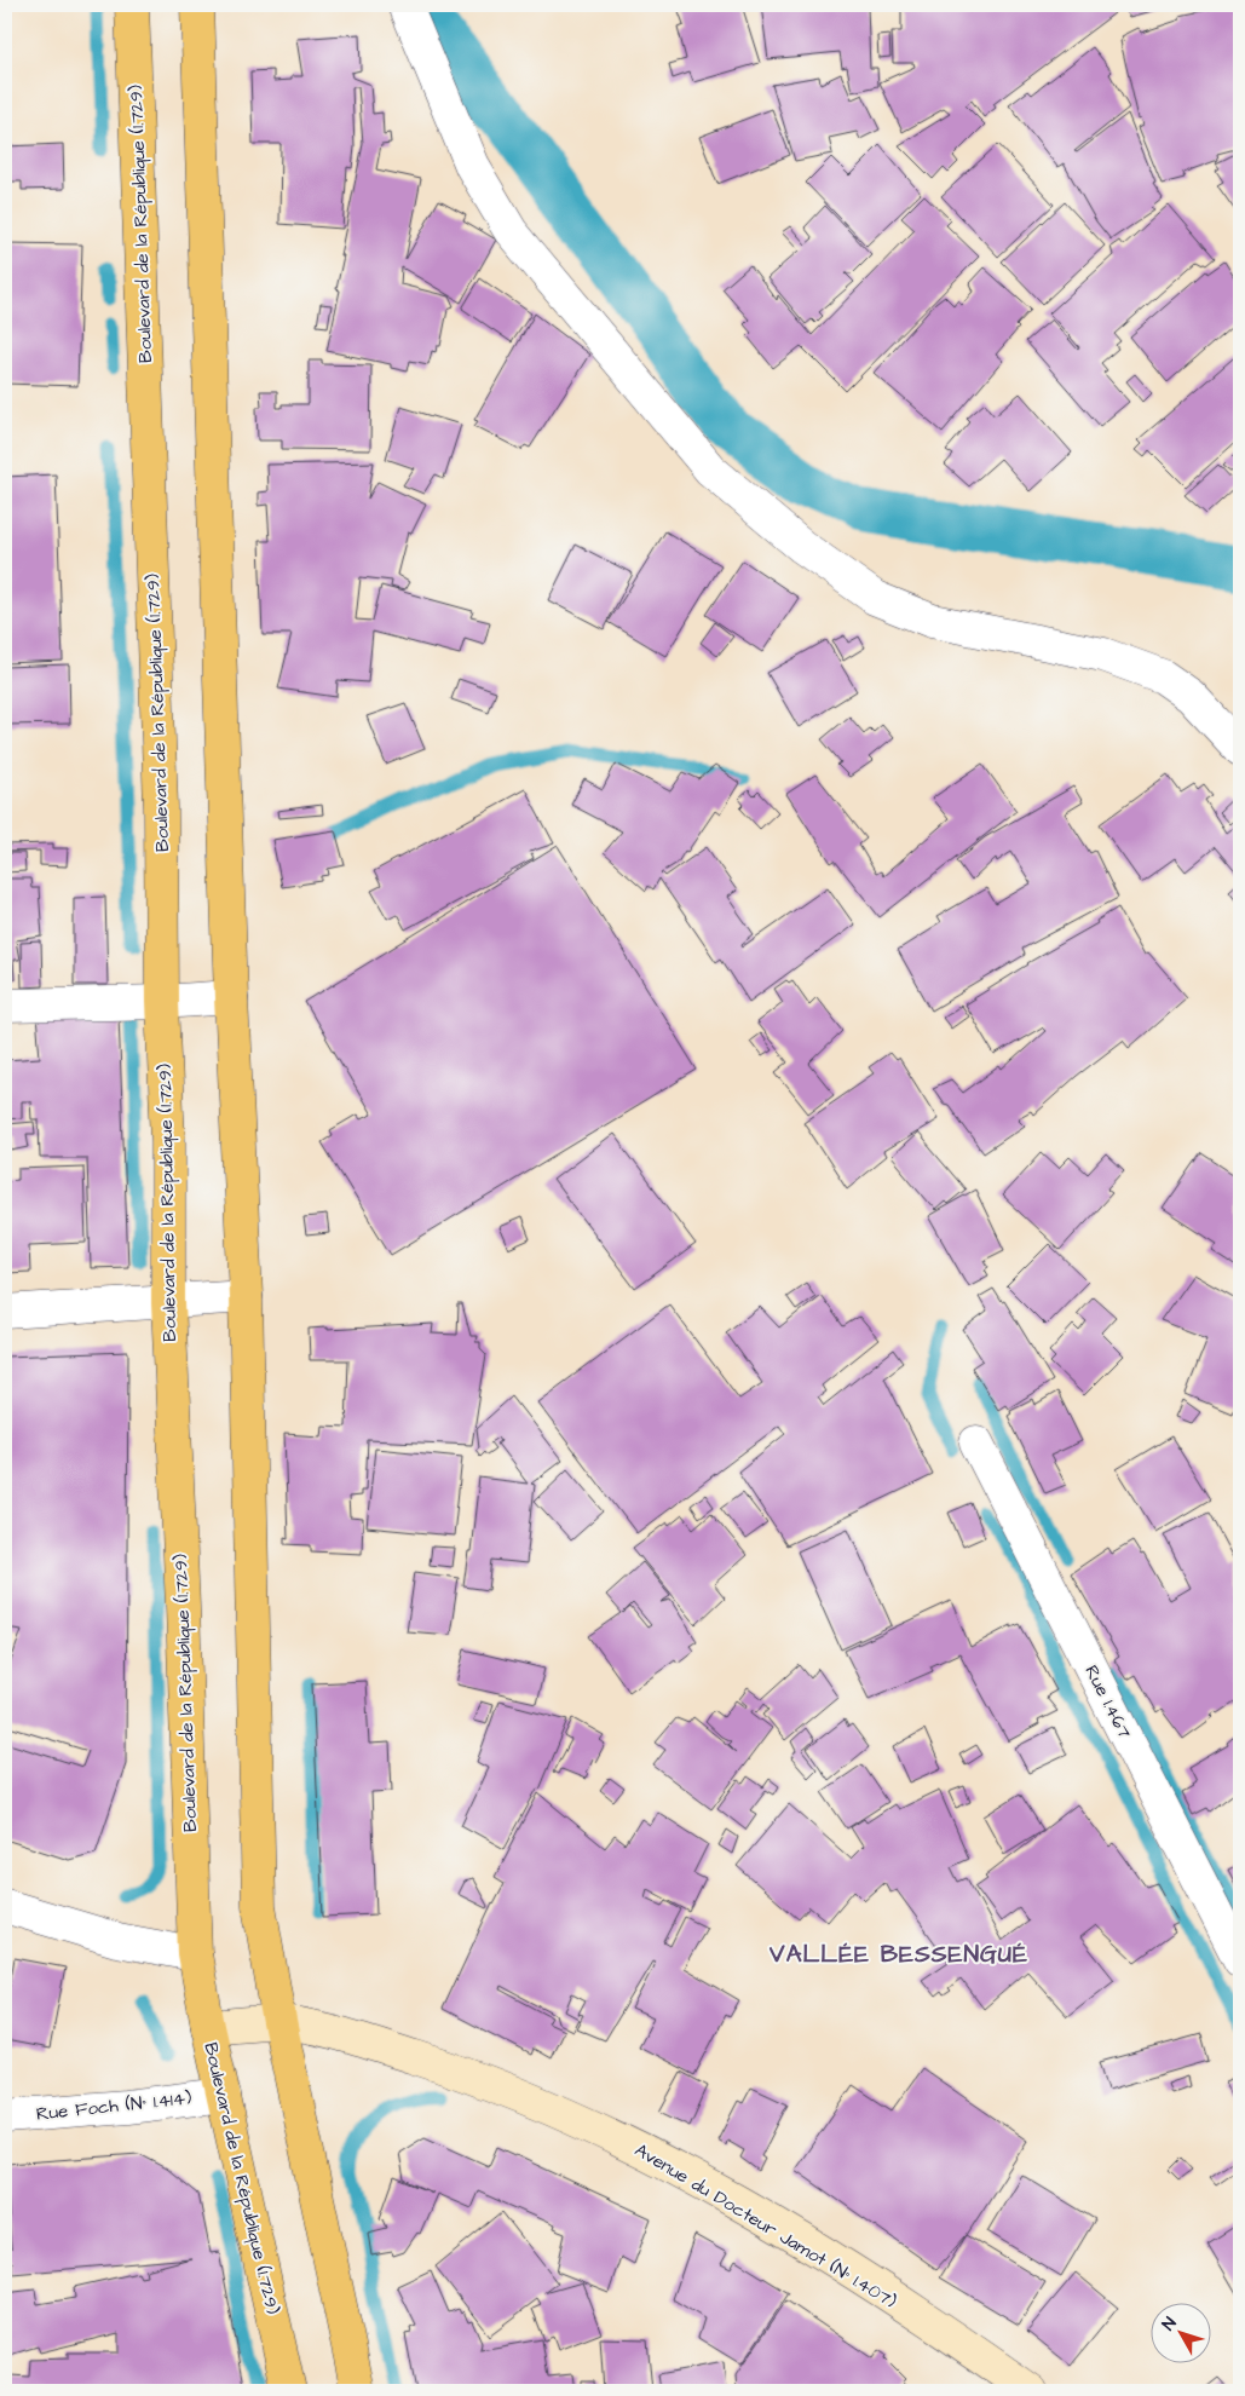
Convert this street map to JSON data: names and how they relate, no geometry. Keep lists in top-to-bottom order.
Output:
{
  "streets": {
    "main road": ["Boulevard de la République (1.729)", "Avenue du Docteur Jamot (N° 1.407)"],
    "street": ["Rue 1.467", "Rue Foch (N° 1.414)"]
  },
  "crossings": [
    ["Boulevard de la République (1.729)", "Rue Foch (N° 1.414)"],
    ["Boulevard de la République (1.729)", "Avenue du Docteur Jamot (N° 1.407)"]
  ],
  "districts": ["VALLÉE BESSENGUÉ"],
  "north": "top left"
}
